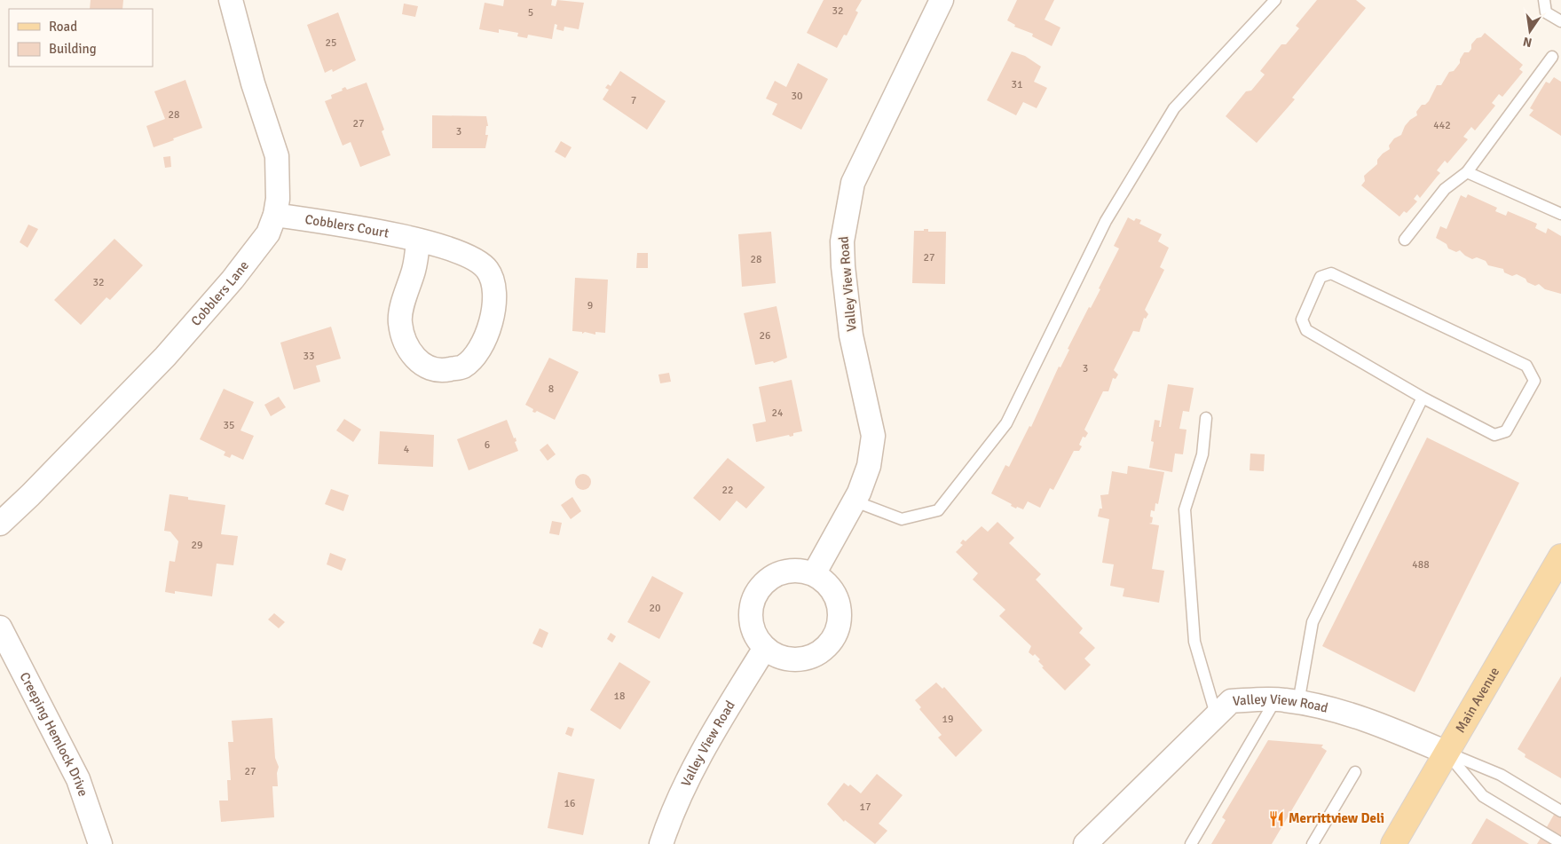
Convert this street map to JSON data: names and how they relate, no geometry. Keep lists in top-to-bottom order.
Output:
{
  "streets": {
    "main road": ["Main Avenue"],
    "street": [
      "Cobblers Court",
      "Valley View Road",
      "Cobblers Lane",
      "Creeping Hemlock Drive"
    ]
  },
  "crossings": [
    ["Cobblers Court", "Cobblers Lane"],
    ["Valley View Road", "Main Avenue"]
  ],
  "places": {
    "restaurant": ["Merrittview Deli"]
  },
  "house_numbers": [
    "32",
    "5",
    "25",
    "31",
    "30",
    "7",
    "28",
    "27",
    "442",
    "3",
    "27",
    "28",
    "32",
    "9",
    "26",
    "33",
    "3",
    "8",
    "24",
    "35",
    "6",
    "4",
    "22",
    "29",
    "488",
    "20",
    "18",
    "19",
    "27",
    "16",
    "17"
  ],
  "legend": ["Road", "Building"],
  "north": "bottom"
}
